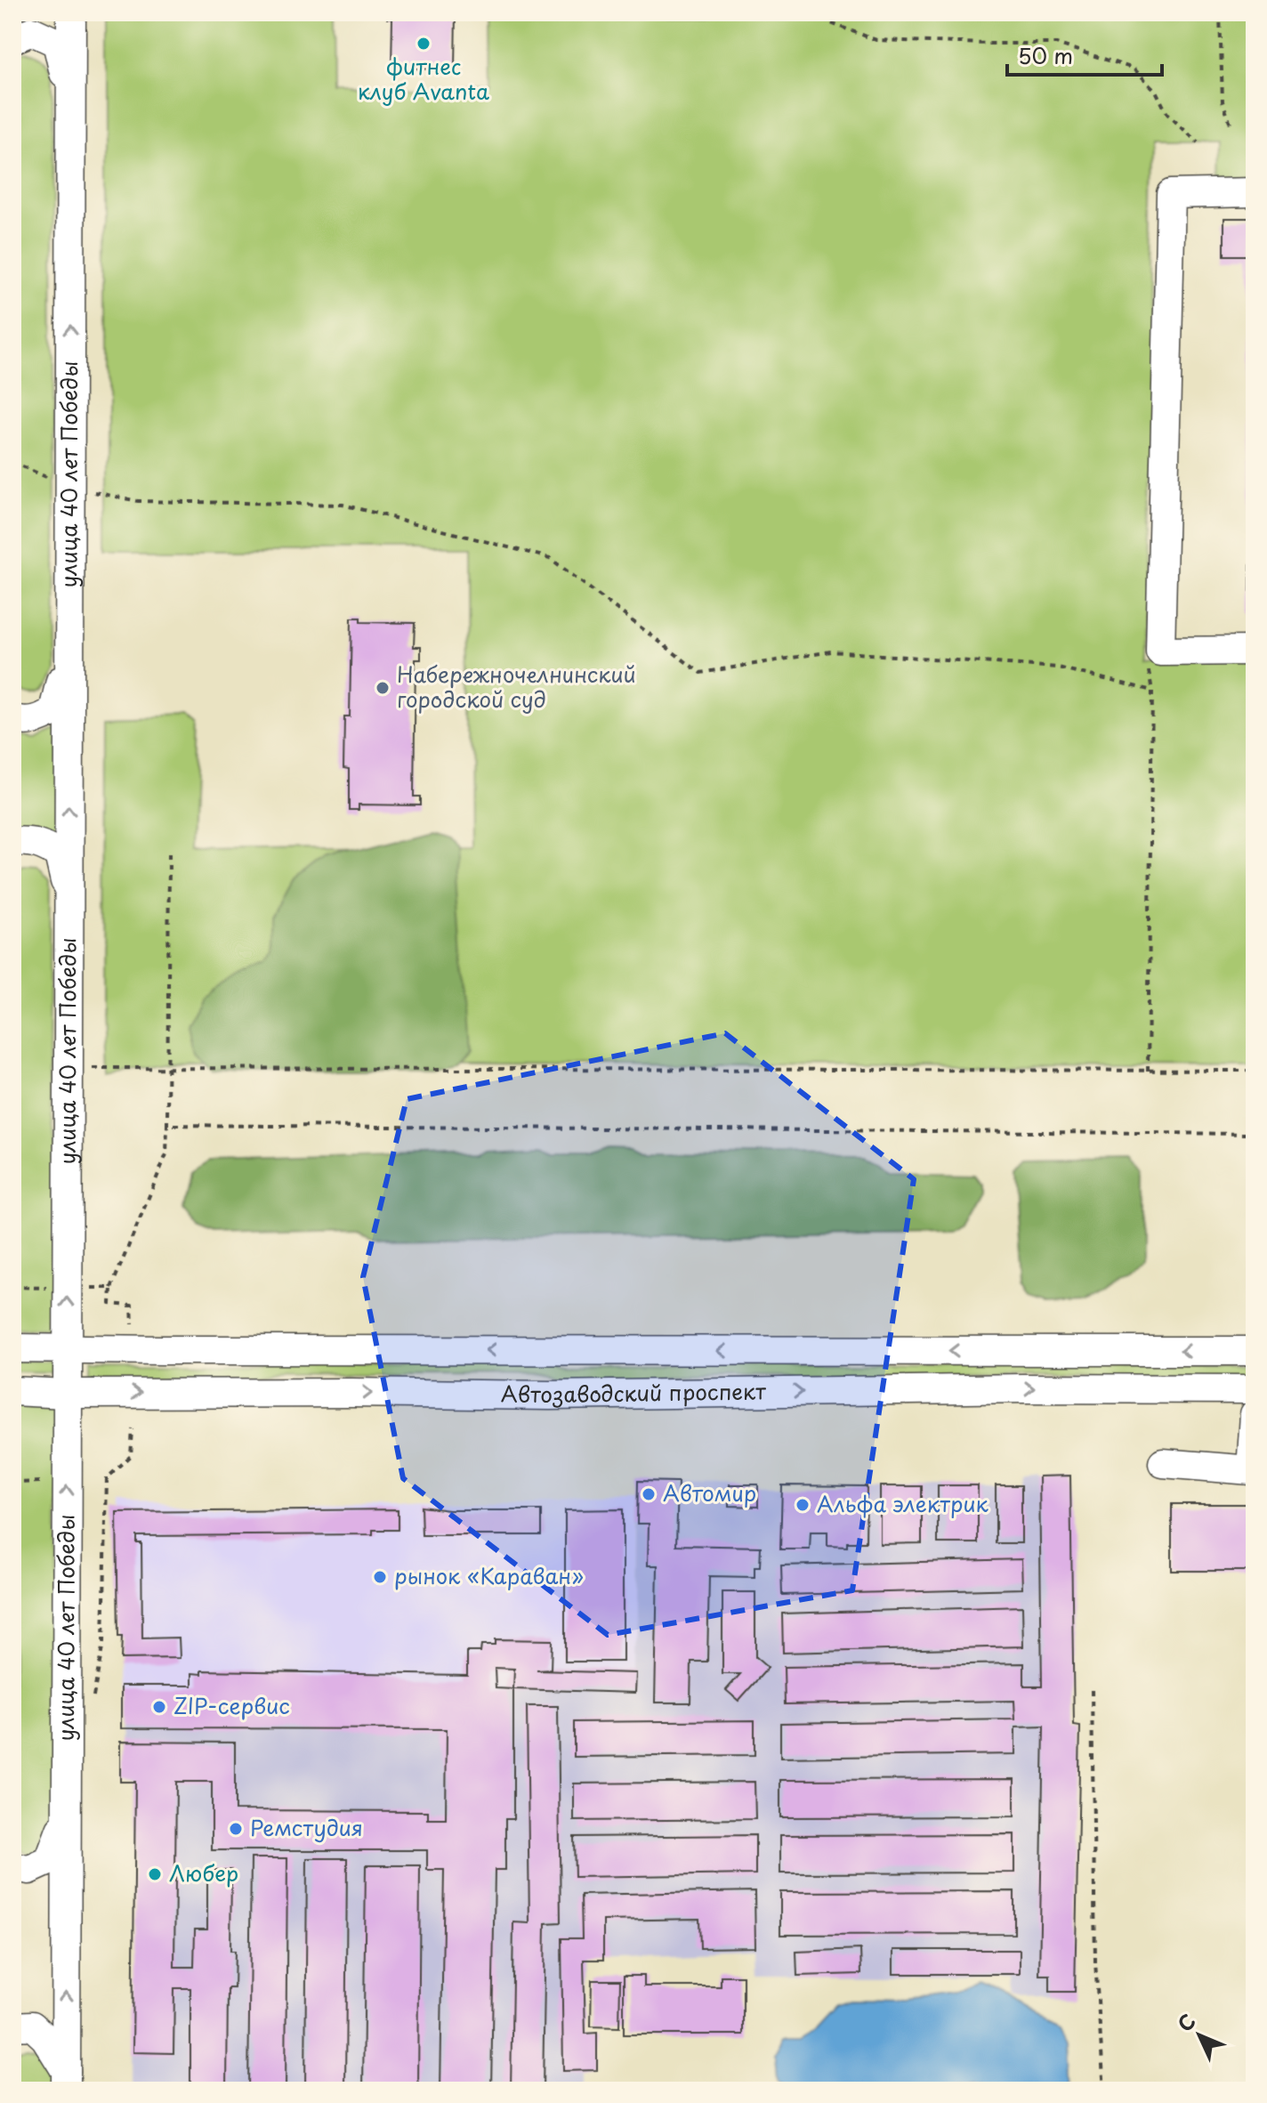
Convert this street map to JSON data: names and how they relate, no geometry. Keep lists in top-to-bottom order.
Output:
{
  "streets": {
    "street": ["улица 40 лет Победы", "Автозаводский проспект"]
  },
  "crossings": [
    ["улица 40 лет Победы", "Автозаводский проспект"]
  ],
  "one_way": ["улица 40 лет Победы"],
  "places": [
    "фитнес клуб Avanta",
    "Набережночелнинский городской суд",
    "Автомир",
    "Альфа электрик",
    "рынок «Караван»",
    "ZIP-сервис",
    "Ремстудия",
    "Любер"
  ],
  "scale_bar": "50 m",
  "north": "top left"
}
